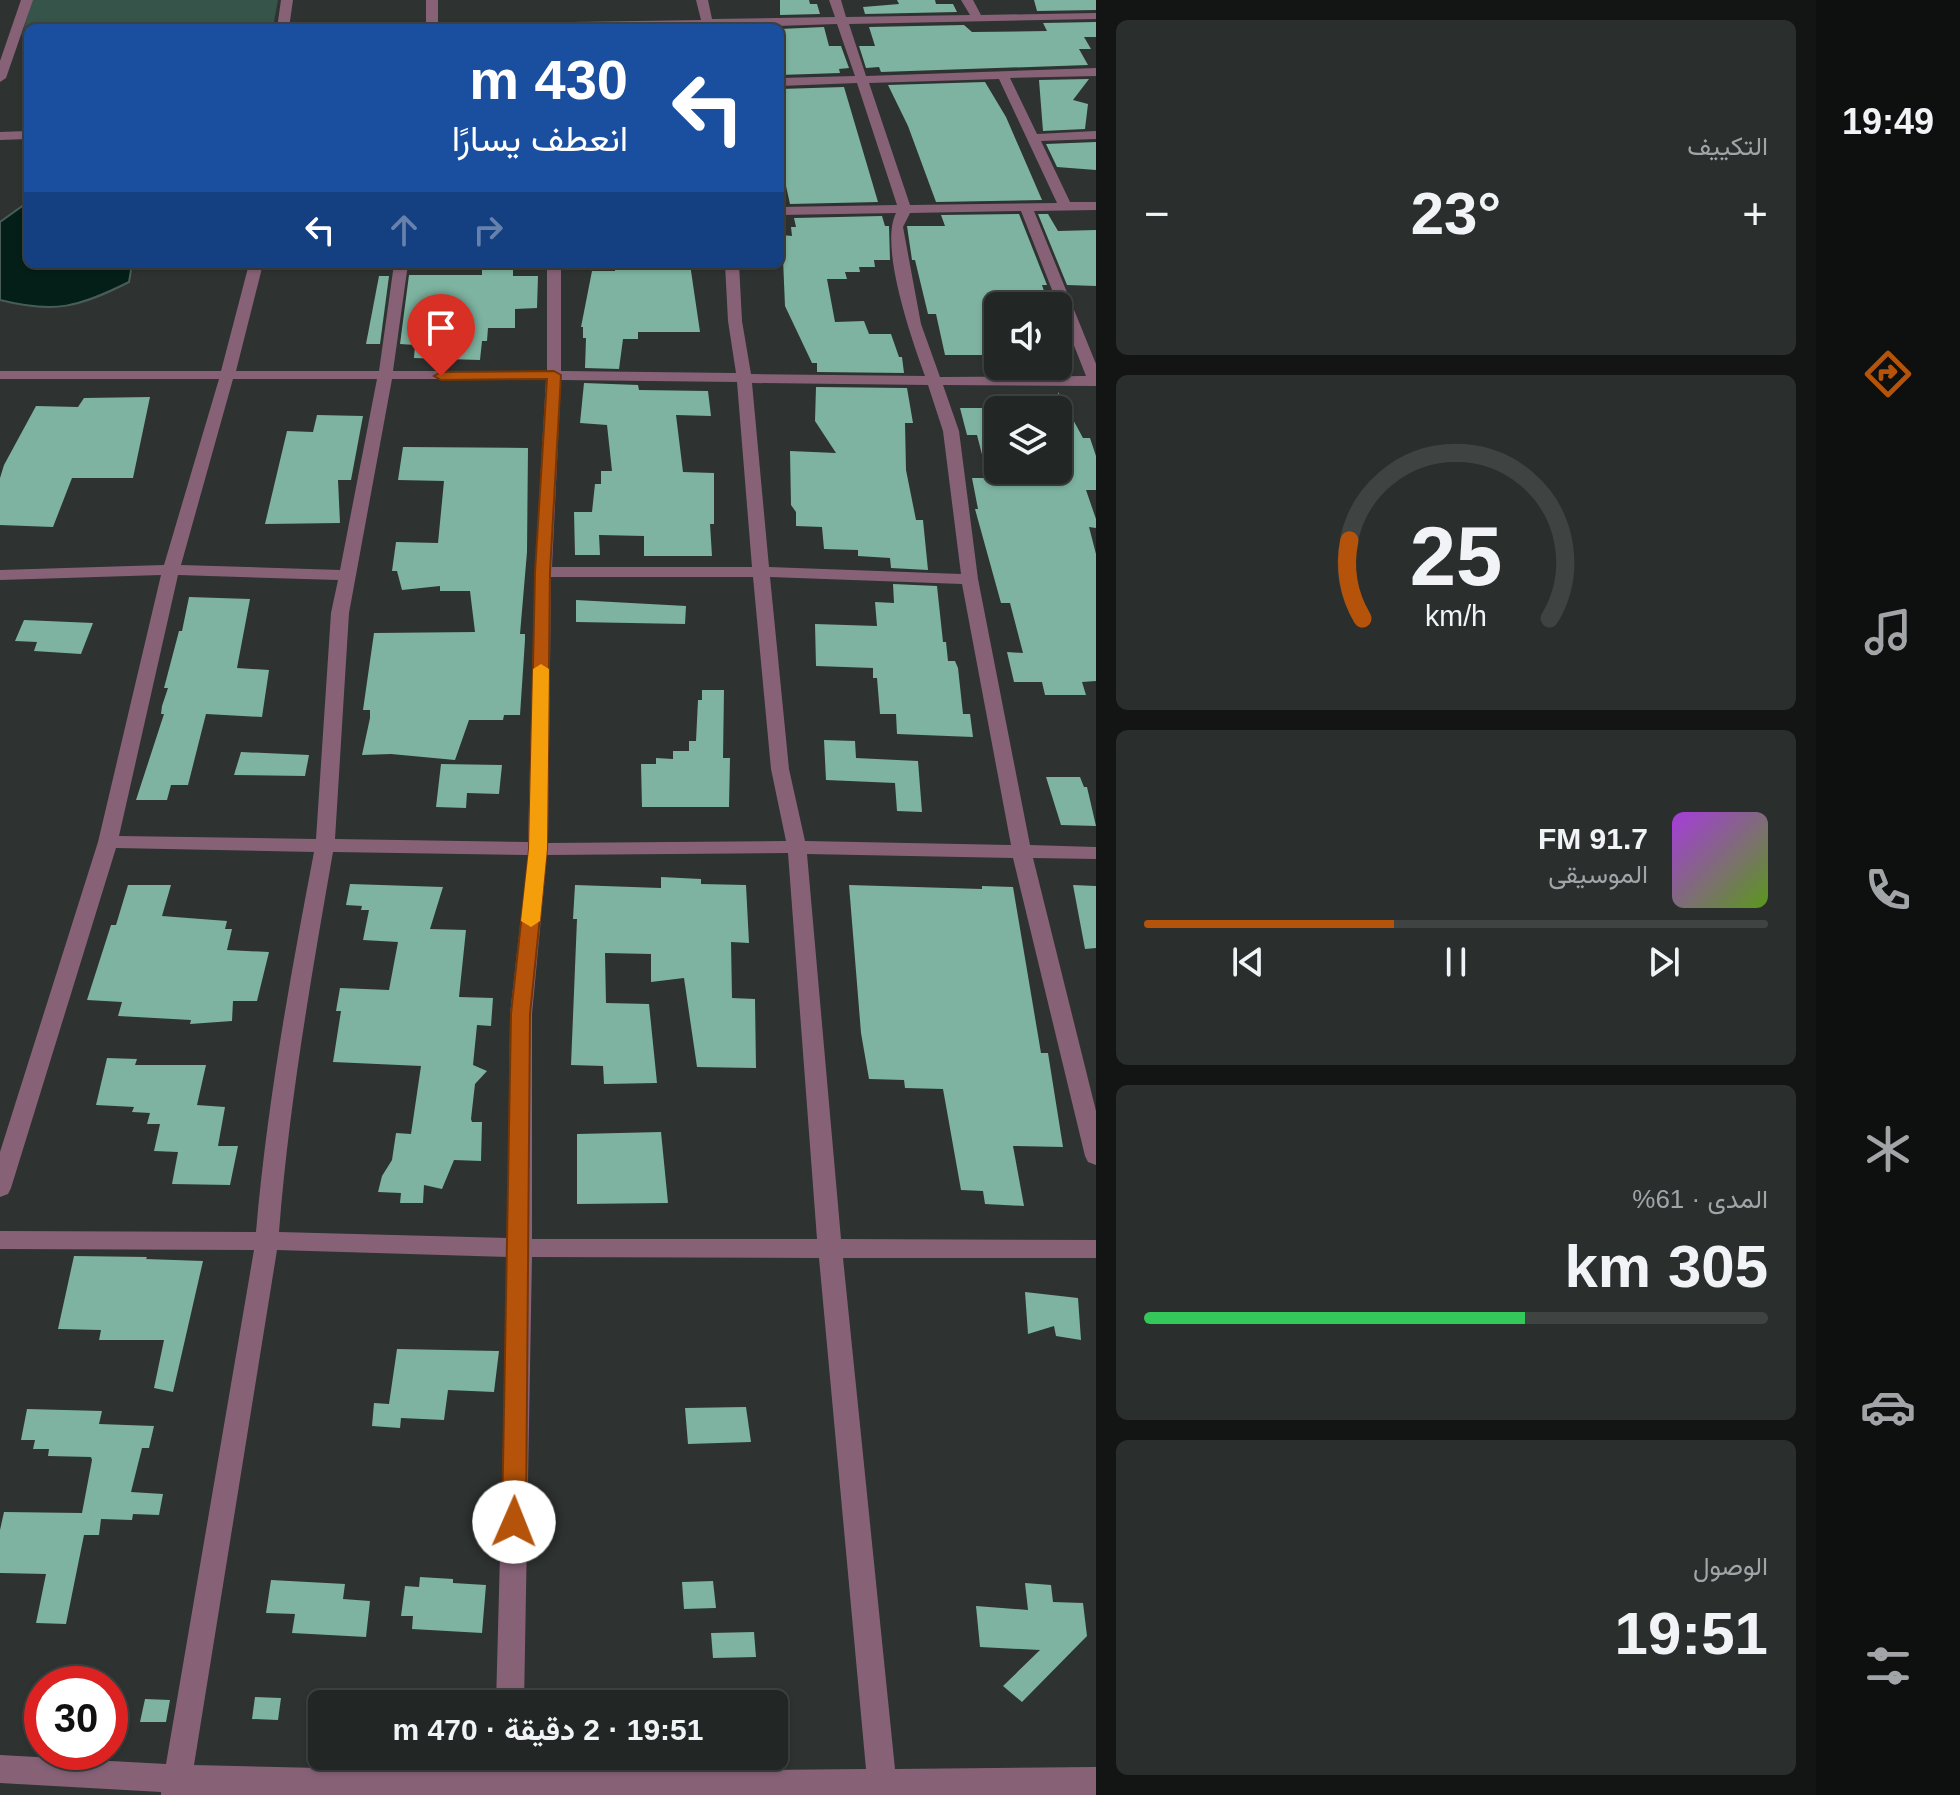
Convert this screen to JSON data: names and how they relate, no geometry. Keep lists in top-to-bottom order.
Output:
{
  "page": {
    "tabs": "19:49",
    "tile": [
      "التكييف",
      ["المدى · 61%", "305 km"],
      ["الوصول", "19:51"]
    ],
    "turn": ["430 m", "انعطف يسارًا"],
    "heat": ["−", "23°", "+"],
    "song": ["91.7 FM", "الموسيقى"],
    "limit": "30",
    "trip": "19:51 · 2 دقيقة · 470 m",
    "gauge": ["25", "km/h"]
  }
}
